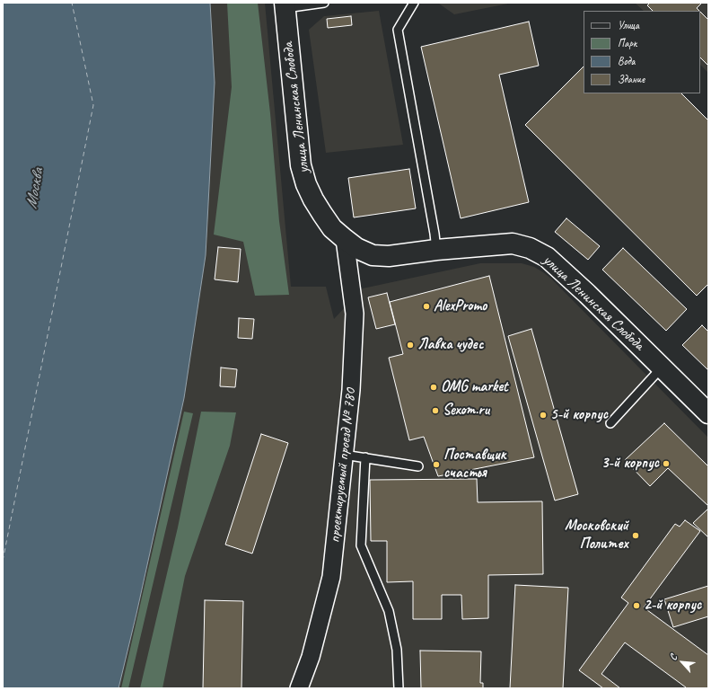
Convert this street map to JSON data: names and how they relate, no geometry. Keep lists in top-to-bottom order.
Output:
{
  "streets": {
    "street": ["улица Ленинская Слобода", "проектируемый проезд № 780"]
  },
  "crossings": [
    ["улица Ленинская Слобода", "проектируемый проезд № 780"]
  ],
  "water": ["Москва"],
  "places": [
    "AlexPromo",
    "Лавка чудес",
    "OMG market",
    "Sexom.ru",
    "5-й корпус",
    "3-й корпус",
    "Поставщик счастья",
    "Московский Политех",
    "2-й корпус"
  ],
  "legend": [
    "Улица",
    "Парк",
    "Вода",
    "Здание"
  ],
  "north": "top left"
}
